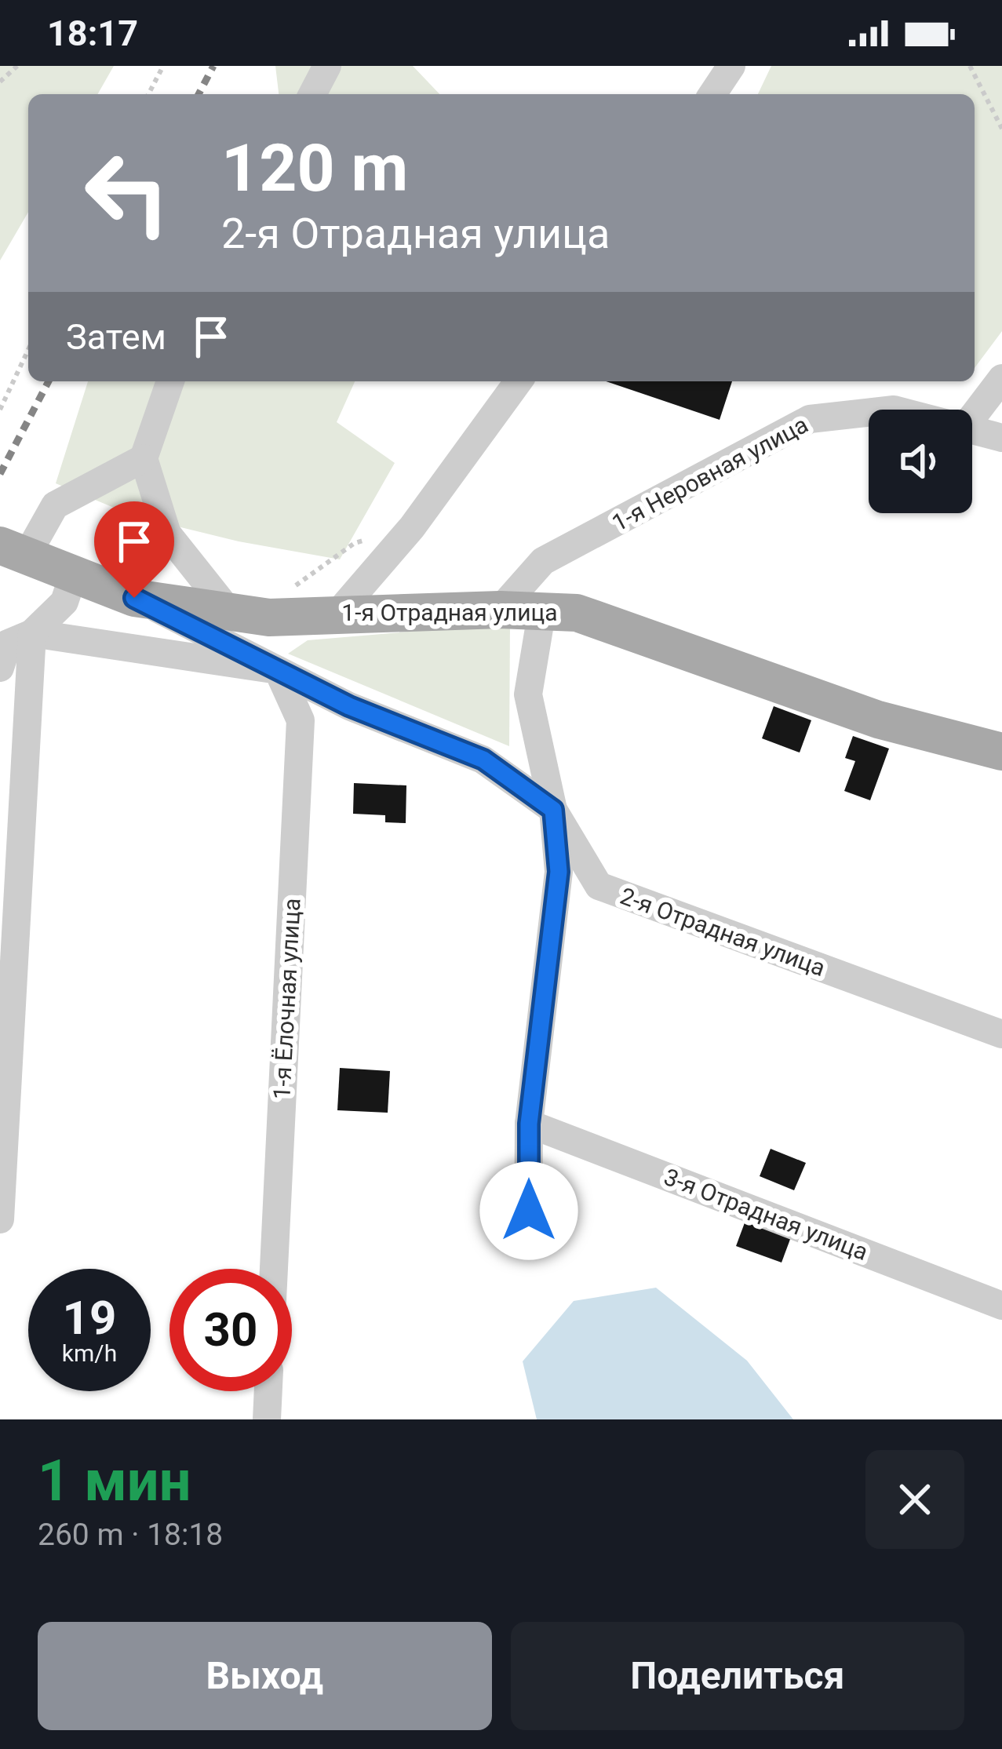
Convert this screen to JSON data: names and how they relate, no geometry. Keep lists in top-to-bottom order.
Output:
{
  "streets": {
    "main road": ["1-я Отрадная улица"],
    "street": [
      "1-я Неровная улица",
      "2-я Отрадная улица",
      "1-я Ёлочная улица",
      "3-я Отрадная улица"
    ]
  },
  "crossings": [
    ["1-я Неровная улица", "1-я Отрадная улица"],
    ["1-я Отрадная улица", "2-я Отрадная улица"],
    ["2-я Отрадная улица", "1-я Ёлочная улица"]
  ],
  "page": {
    "status": "18:17",
    "turn": ["120 m", "2-я Отрадная улица"],
    "then": "Затем",
    "speed": "19 km/h",
    "limit": "30",
    "heading": ["1 мин", "260 m · 18:18"],
    "buttons": ["Выход", "Поделиться"]
  }
}
